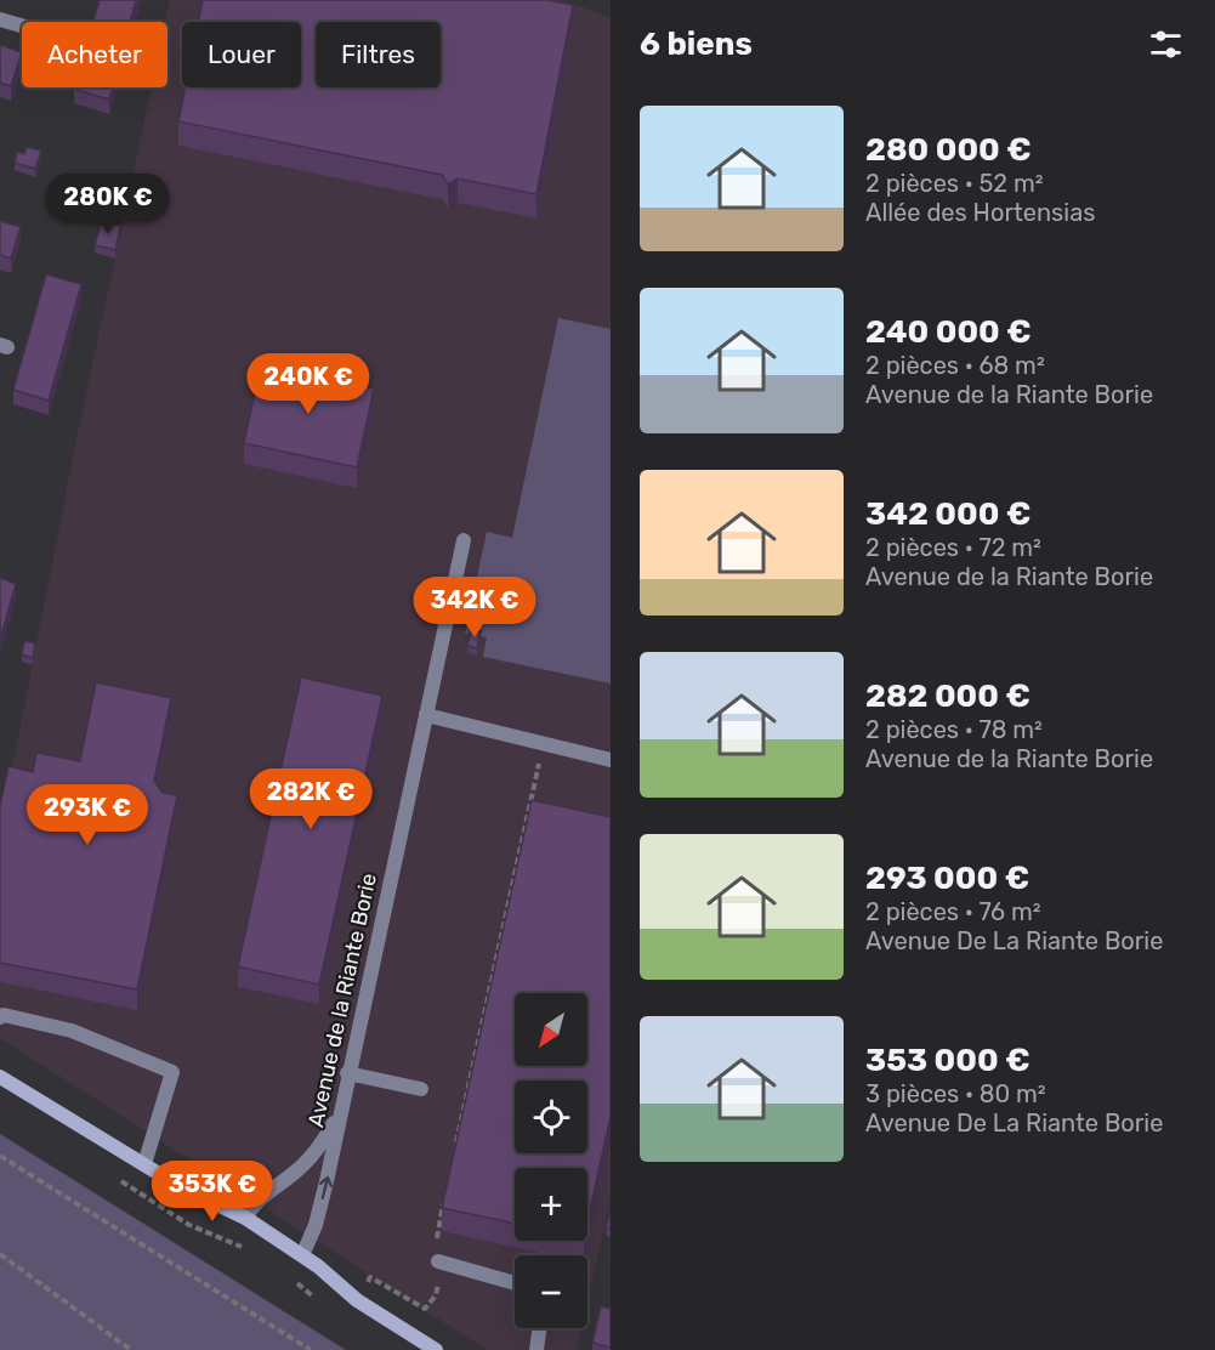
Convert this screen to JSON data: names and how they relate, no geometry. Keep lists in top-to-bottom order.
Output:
{
  "streets": {
    "street": ["Avenue de la Riante Borie"]
  },
  "north": "bottom left",
  "page": {
    "heading": "6 biens",
    "chip": ["Acheter", "Louer", "Filtres"],
    "list": [
      {
        "name": "280 000 €",
        "note": "2 pièces · 52 m² · Allée des Hortensias"
      },
      {
        "name": "240 000 €",
        "note": "2 pièces · 68 m² · Avenue de la Riante Borie"
      },
      {
        "name": "342 000 €",
        "note": "2 pièces · 72 m² · Avenue de la Riante Borie"
      },
      {
        "name": "282 000 €",
        "note": "2 pièces · 78 m² · Avenue de la Riante Borie"
      },
      {
        "name": "293 000 €",
        "note": "2 pièces · 76 m² · Avenue De La Riante Borie"
      },
      {
        "name": "353 000 €",
        "note": "3 pièces · 80 m² · Avenue De La Riante Borie"
      }
    ],
    "price": [
      "280K €",
      "240K €",
      "342K €",
      "282K €",
      "293K €",
      "353K €"
    ],
    "map_buttons": ["+", "−"]
  }
}
